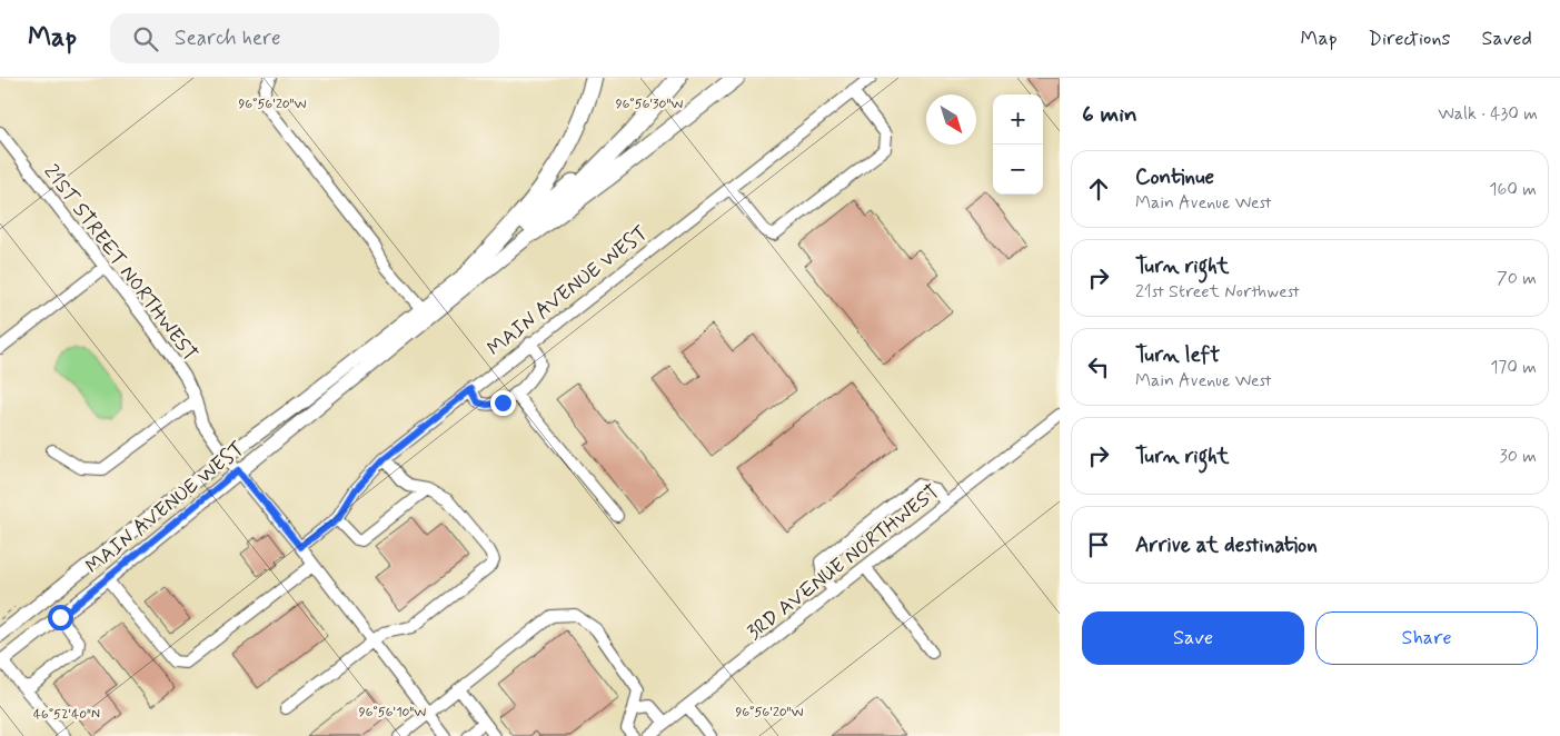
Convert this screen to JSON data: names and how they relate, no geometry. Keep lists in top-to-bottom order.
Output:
{
  "streets": {
    "main road": ["MAIN AVENUE WEST"],
    "street": ["21ST STREET NORTHWEST", "3RD AVENUE NORTHWEST"]
  },
  "crossings": [
    ["21ST STREET NORTHWEST", "MAIN AVENUE WEST"]
  ],
  "north": "bottom right",
  "page": {
    "header": "Map",
    "search": "Search here",
    "nav": ["Map", "Directions", "Saved"],
    "heading": ["6 min", "Walk · 430 m"],
    "map_buttons": ["+", "−"],
    "list": [
      ["Continue", "Main Avenue West", "160 m"],
      ["Turn right", "21st Street Northwest", "70 m"],
      ["Turn left", "Main Avenue West", "170 m"],
      ["Turn right", "30 m"],
      "Arrive at destination"
    ],
    "buttons": ["Save", "Share"]
  },
  "coordinates": [
    "96°56'20\"W",
    "96°56'30\"W",
    "96°56'10\"W",
    "46°52'40\"N"
  ]
}
